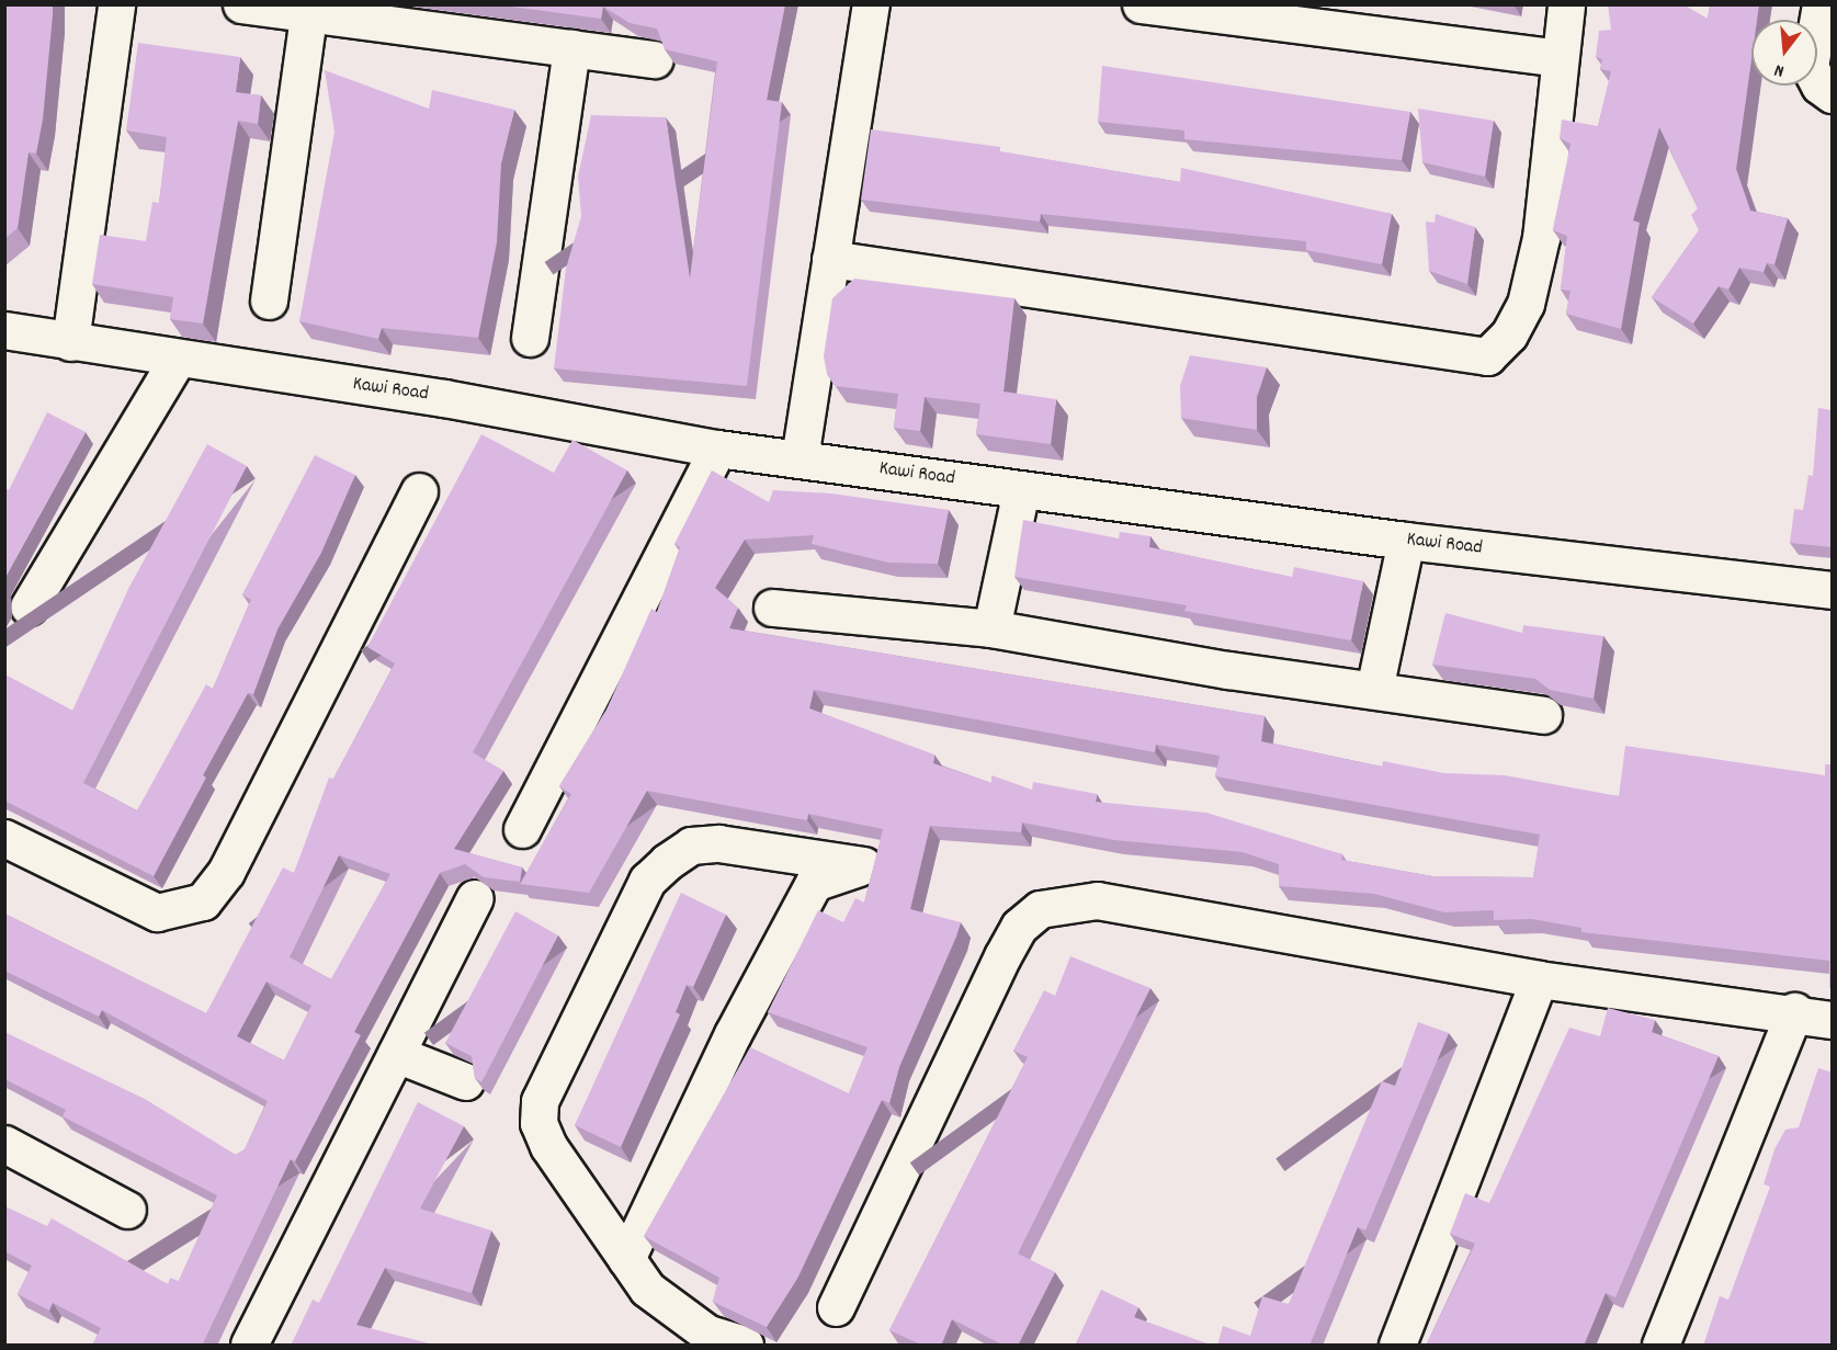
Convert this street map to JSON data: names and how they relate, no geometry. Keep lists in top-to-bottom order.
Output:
{
  "streets": {
    "street": ["Kawi Road"]
  },
  "north": "bottom"
}
